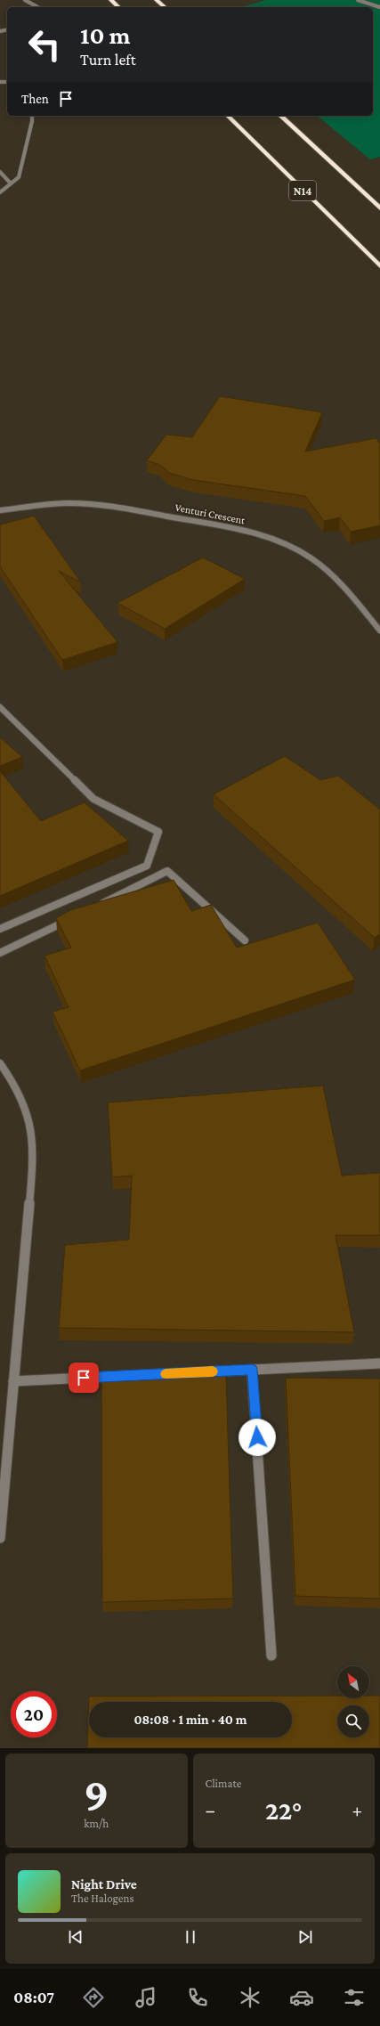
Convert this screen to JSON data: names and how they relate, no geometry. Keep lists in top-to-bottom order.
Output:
{
  "streets": {
    "highway": ["N14"],
    "street": ["Venturi Crescent"]
  },
  "north": "top left",
  "page": {
    "turn": ["10 m", "Turn left"],
    "then": "Then",
    "limit": "20",
    "trip": "08:08 · 1 min · 40 m",
    "tile": [
      ["9", "km/h"],
      "Climate"
    ],
    "heat": ["−", "22°", "+"],
    "song": ["Night Drive", "The Halogens"],
    "tabs": "08:07"
  }
}
